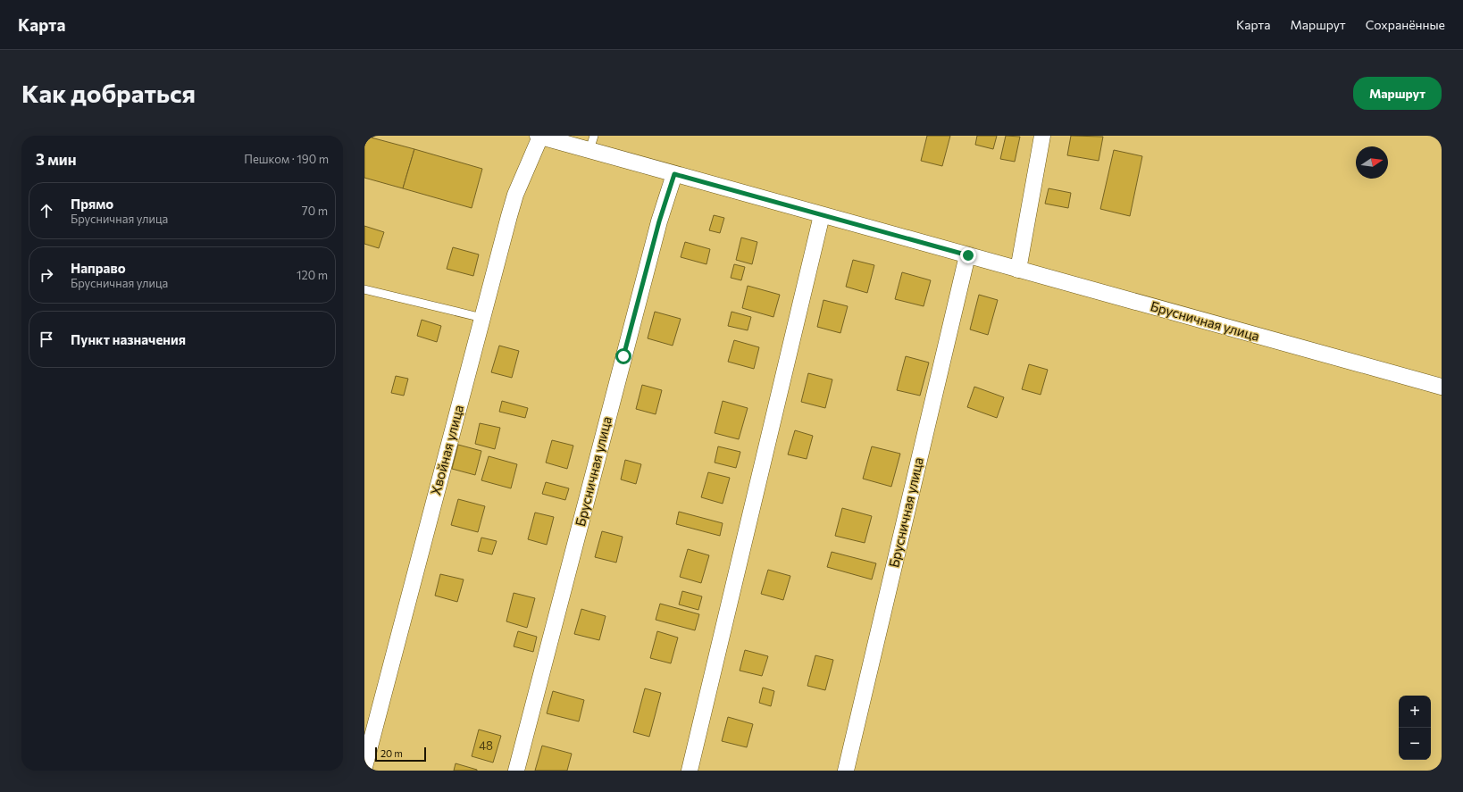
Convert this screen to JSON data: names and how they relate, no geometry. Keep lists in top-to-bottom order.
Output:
{
  "streets": {
    "street": ["Брусничная улица", "Хвойная улица"]
  },
  "crossings": [
    ["Брусничная улица", "Хвойная улица"]
  ],
  "house_numbers": ["48"],
  "scale_bar": "20 m",
  "north": "right",
  "page": {
    "header": "Карта",
    "nav": ["Карта", "Маршрут", "Сохранённые"],
    "buttons": "Маршрут",
    "title": "Как добраться",
    "heading": ["3 мин", "Пешком · 190 m"],
    "list": [
      ["Прямо", "Брусничная улица", "70 m"],
      ["Направо", "Брусничная улица", "120 m"],
      "Пункт назначения"
    ],
    "map_buttons": ["+", "−"],
    "scale": "20 m"
  }
}
